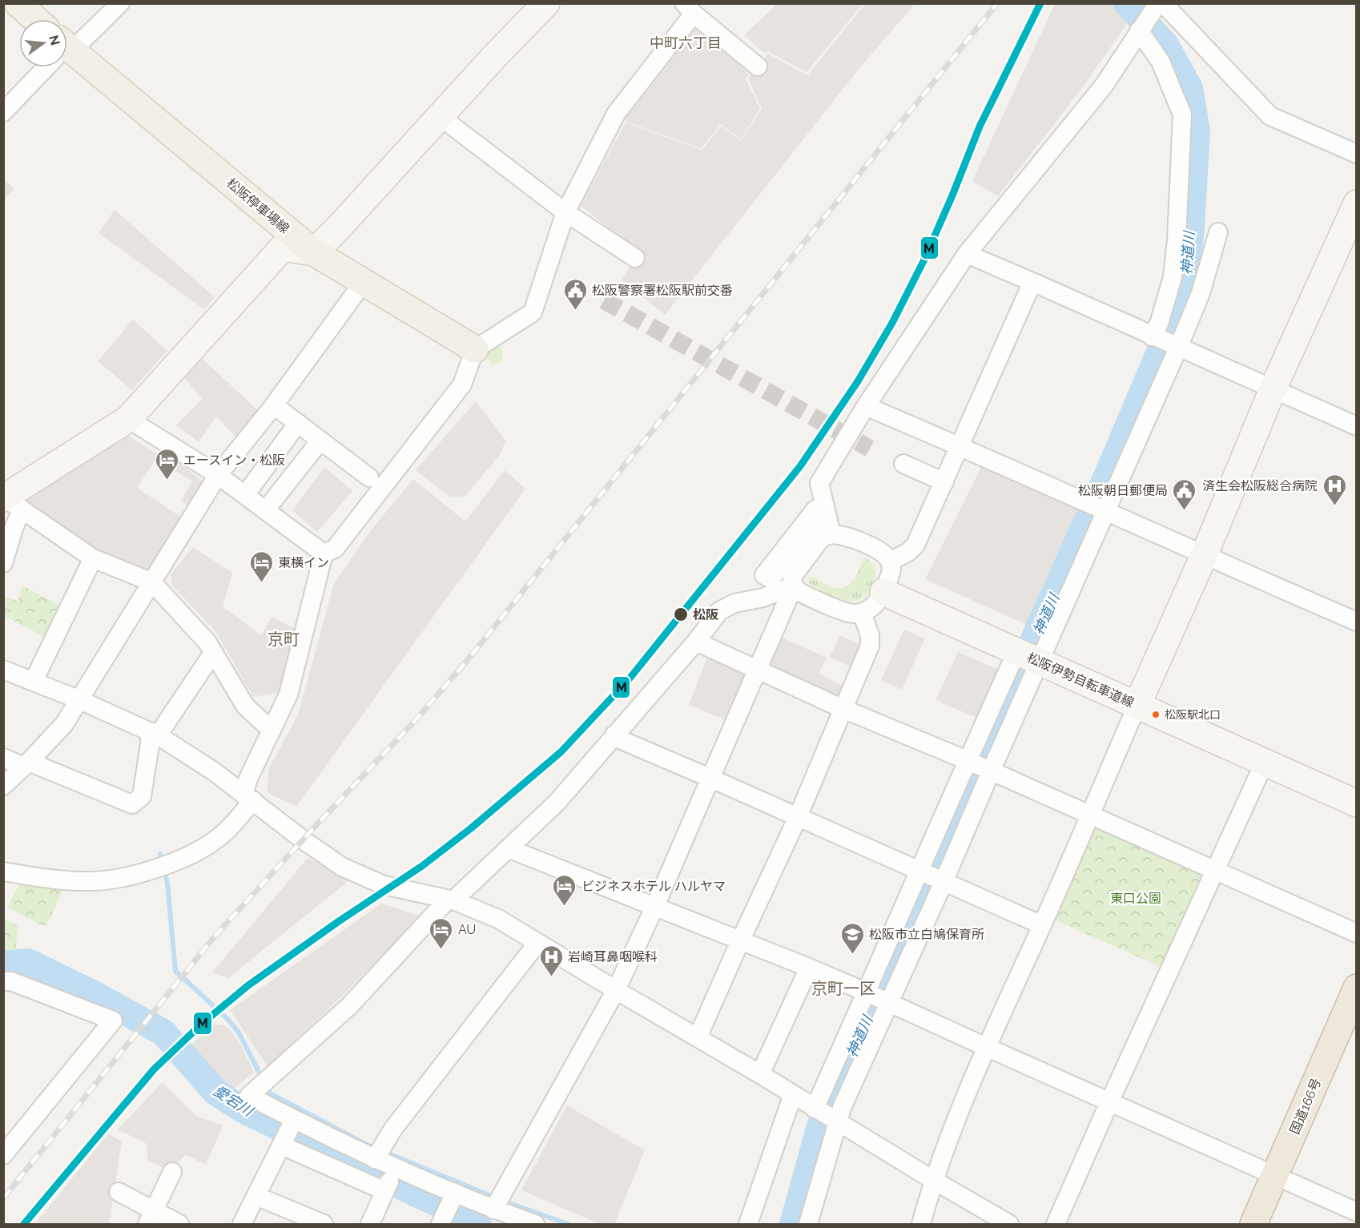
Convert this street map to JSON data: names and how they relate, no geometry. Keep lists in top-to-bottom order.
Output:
{
  "streets": {
    "highway": ["国道166号"],
    "main road": ["松阪停車場線"],
    "street": ["松阪伊勢自転車道線"]
  },
  "districts": ["中町六丁目", "京町", "京町一区"],
  "water": ["神道川", "愛宕川"],
  "parks": ["東口公園"],
  "places": {
    "public building": ["松阪警察署松阪駅前交番", "松阪朝日郵便局"],
    "hotel": [
      "エースイン・松阪",
      "東横イン",
      "ビジネスホテル ハルヤマ",
      "AU"
    ],
    "hospital": ["済生会松阪総合病院", "岩崎耳鼻咽喉科"],
    "other": ["松阪", "松阪駅北口"],
    "school or university": ["松阪市立白鳩保育所"]
  },
  "lines": ["transit line M"],
  "north": "right"
}
